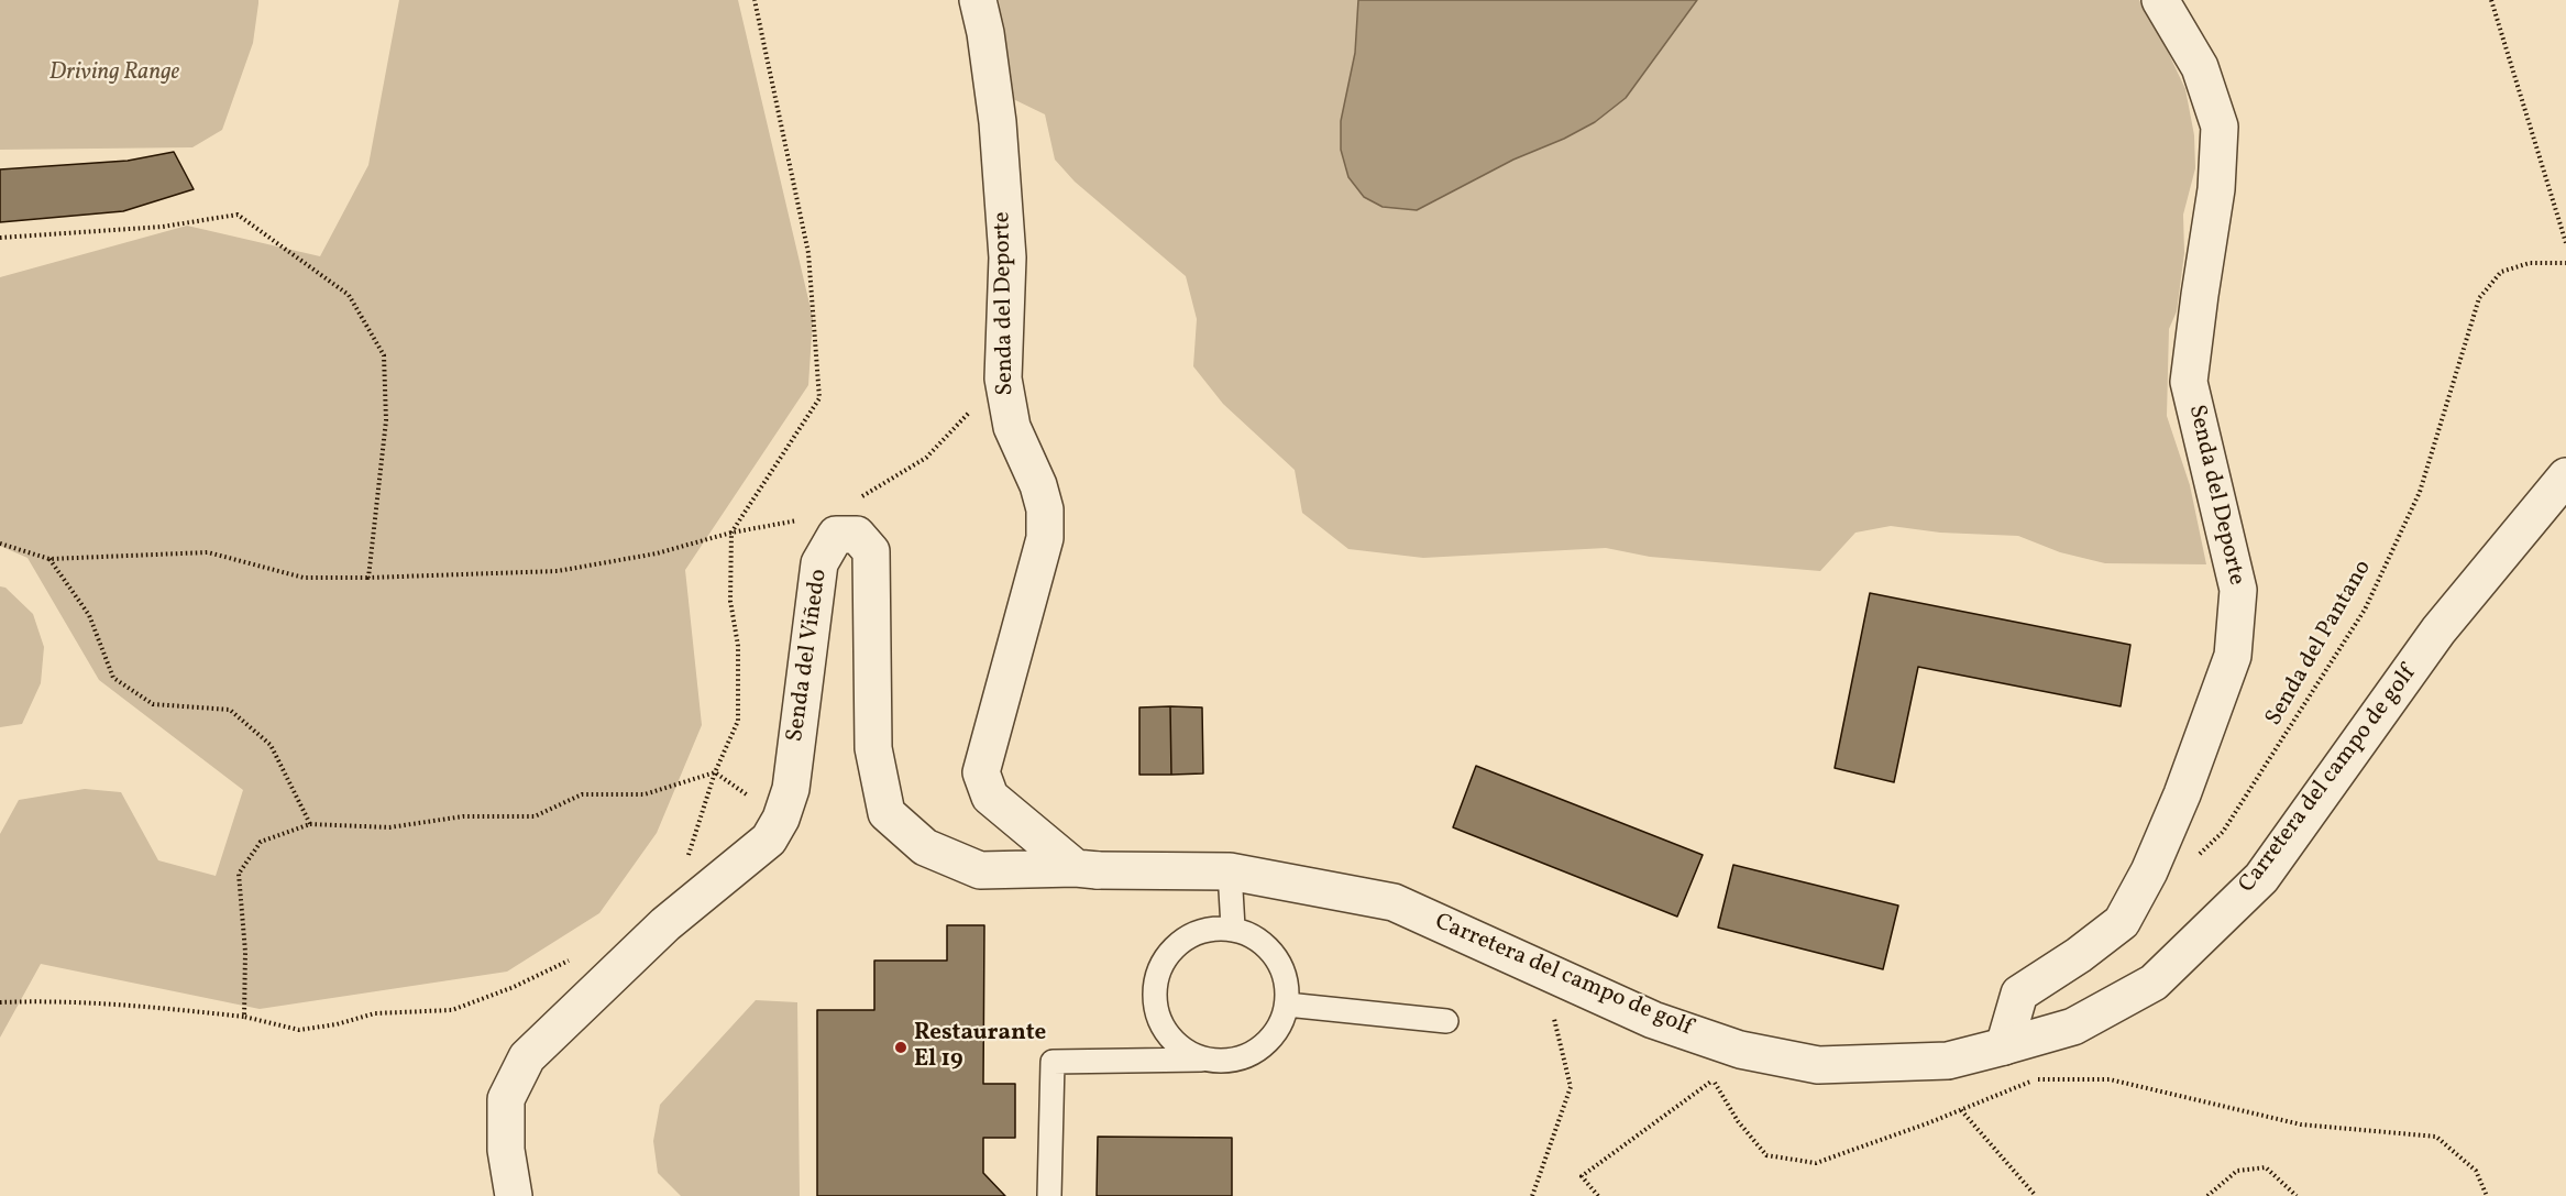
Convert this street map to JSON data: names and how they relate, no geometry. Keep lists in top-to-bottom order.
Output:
{
  "streets": {
    "street": ["Senda del Deporte", "Senda del Viñedo", "Carretera del campo de golf"],
    "path": ["Senda del Pantano"]
  },
  "crossings": [
    ["Senda del Deporte", "Senda del Pantano"],
    ["Senda del Deporte", "Carretera del campo de golf"]
  ],
  "parks": ["Driving Range"],
  "places": ["Restaurante El 19"]
}
